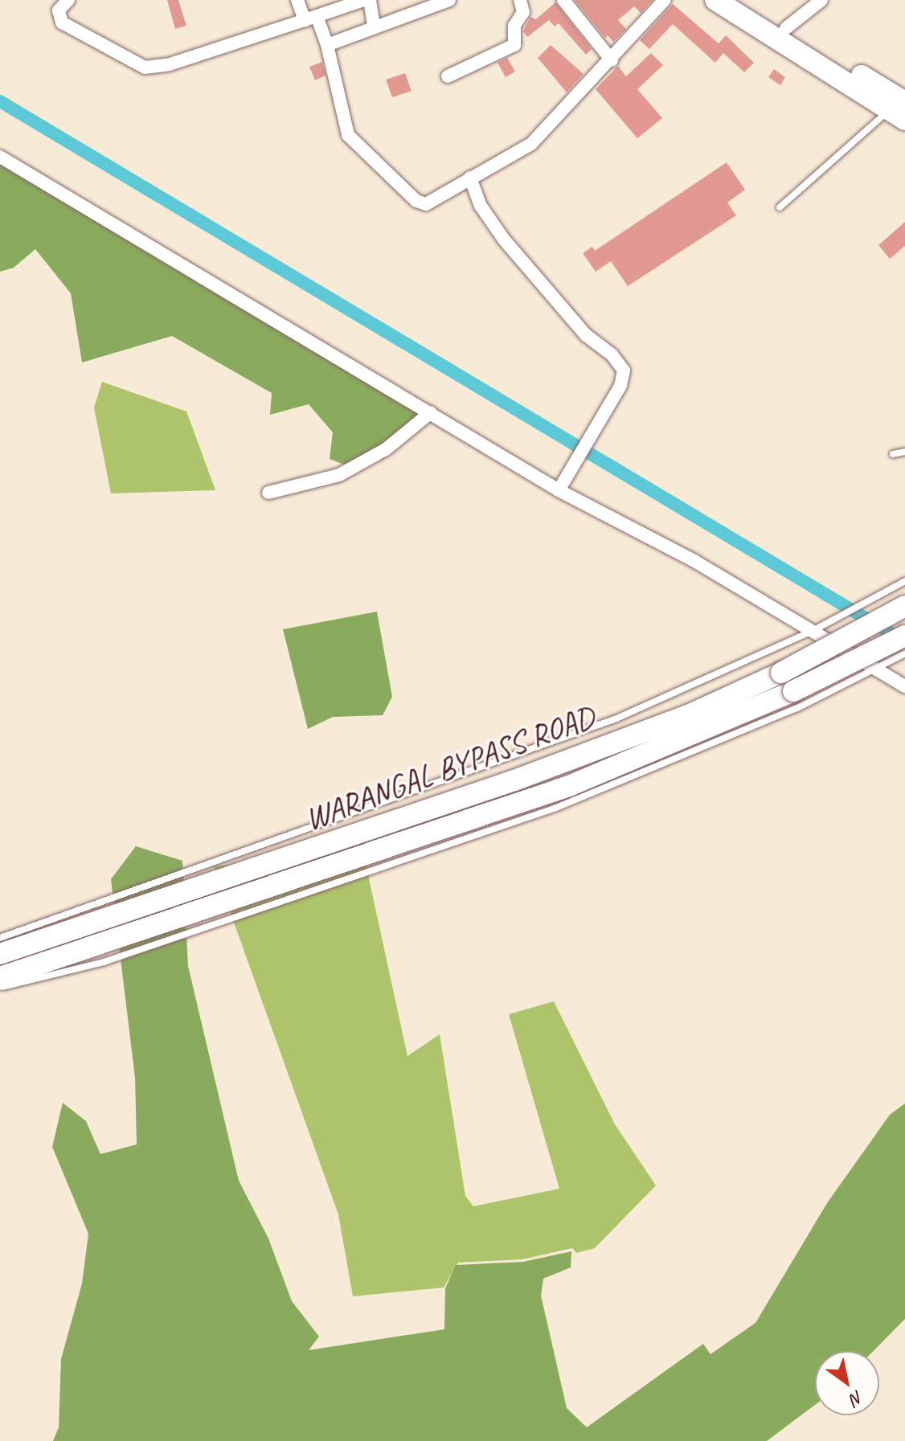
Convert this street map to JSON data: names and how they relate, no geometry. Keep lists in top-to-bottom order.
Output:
{
  "streets": {
    "highway": ["WARANGAL BYPASS ROAD"]
  },
  "north": "bottom right"
}
